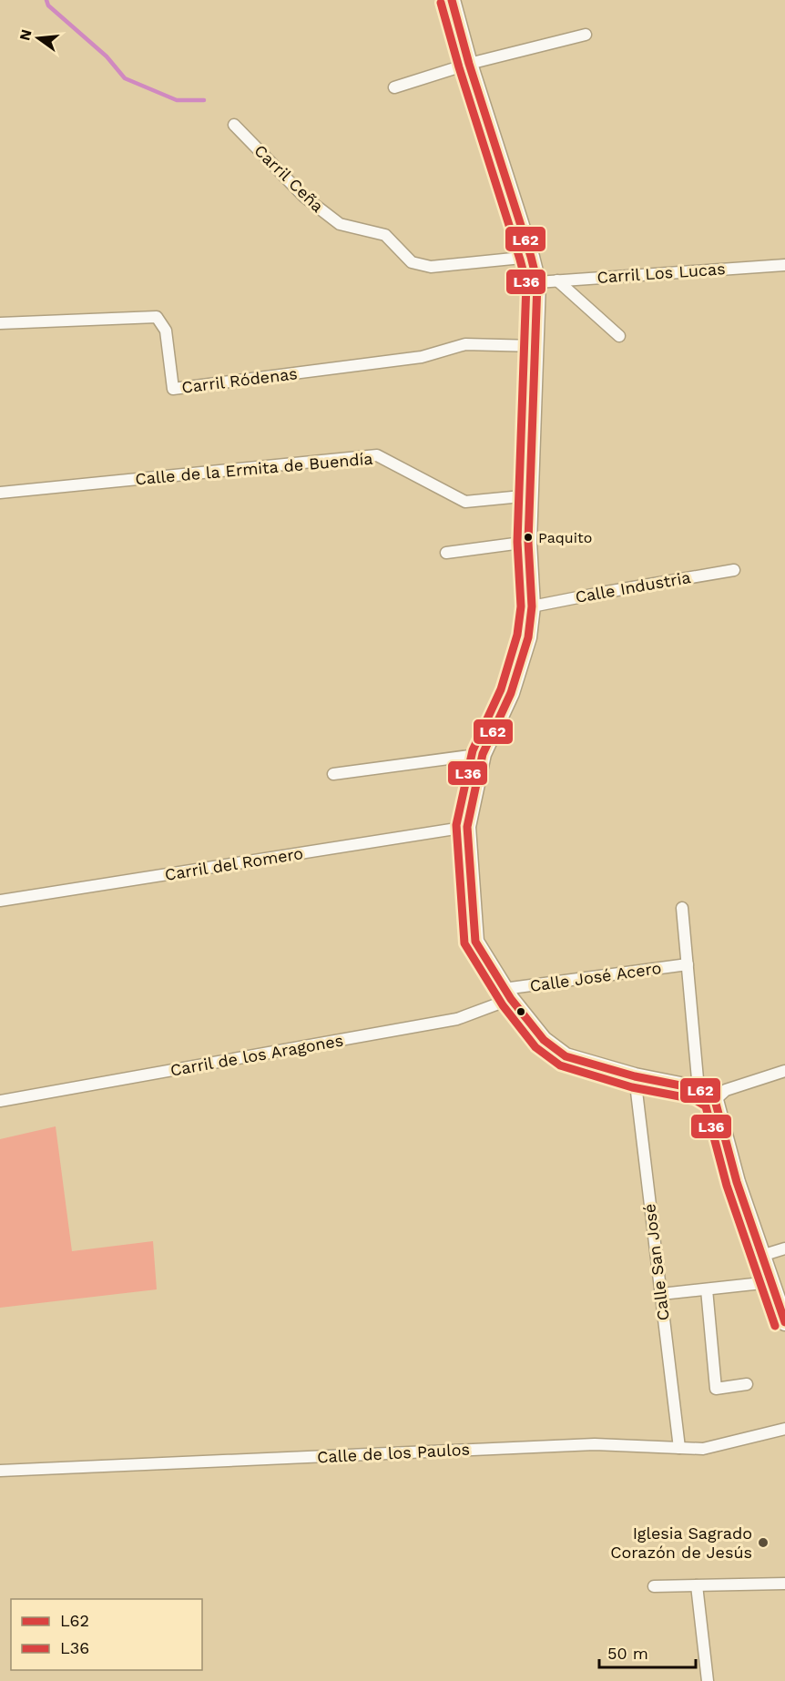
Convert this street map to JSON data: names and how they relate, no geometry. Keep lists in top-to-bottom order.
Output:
{
  "streets": {
    "street": [
      "Carril Ceña",
      "Carril Los Lucas",
      "Carril Ródenas",
      "Calle de la Ermita de Buendía",
      "Calle Industria",
      "Carril del Romero",
      "Calle José Acero",
      "Carril de los Aragones",
      "Calle San José",
      "Calle de los Paulos"
    ]
  },
  "crossings": [
    ["Calle José Acero", "Carril de los Aragones"],
    ["Calle San José", "Calle de los Paulos"]
  ],
  "places": ["Paquito", "Iglesia Sagrado Corazón de Jesús"],
  "lines": ["transit line L62", "transit line L36"],
  "legend": ["L62", "L36"],
  "scale_bar": "50 m",
  "north": "left"
}
